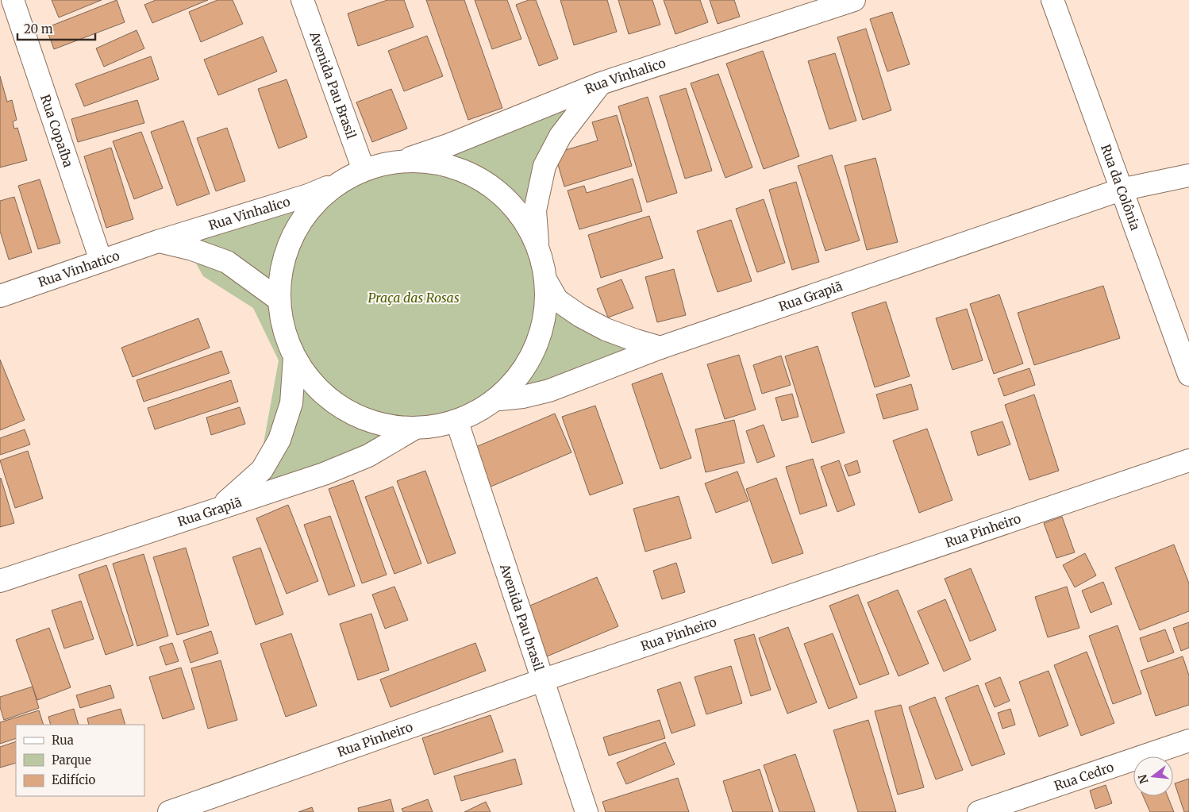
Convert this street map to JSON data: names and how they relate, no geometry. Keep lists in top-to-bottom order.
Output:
{
  "streets": {
    "street": [
      "Rua Vinhalico",
      "Avenida Pau Brasil",
      "Rua Copaíba",
      "Rua da Colônia",
      "Rua Vinhatico",
      "Rua Grapiã",
      "Rua Pinheiro",
      "Avenida Pau brasil",
      "Rua Cedro"
    ]
  },
  "crossings": [
    ["Rua Vinhalico", "Rua Vinhatico"],
    ["Rua Copaíba", "Rua Vinhatico"],
    ["Rua da Colônia", "Rua Grapiã"],
    ["Rua Pinheiro", "Avenida Pau brasil"]
  ],
  "parks": ["Praça das Rosas"],
  "legend": ["Rua", "Parque", "Edifício"],
  "scale_bar": "20 m",
  "north": "left"
}
